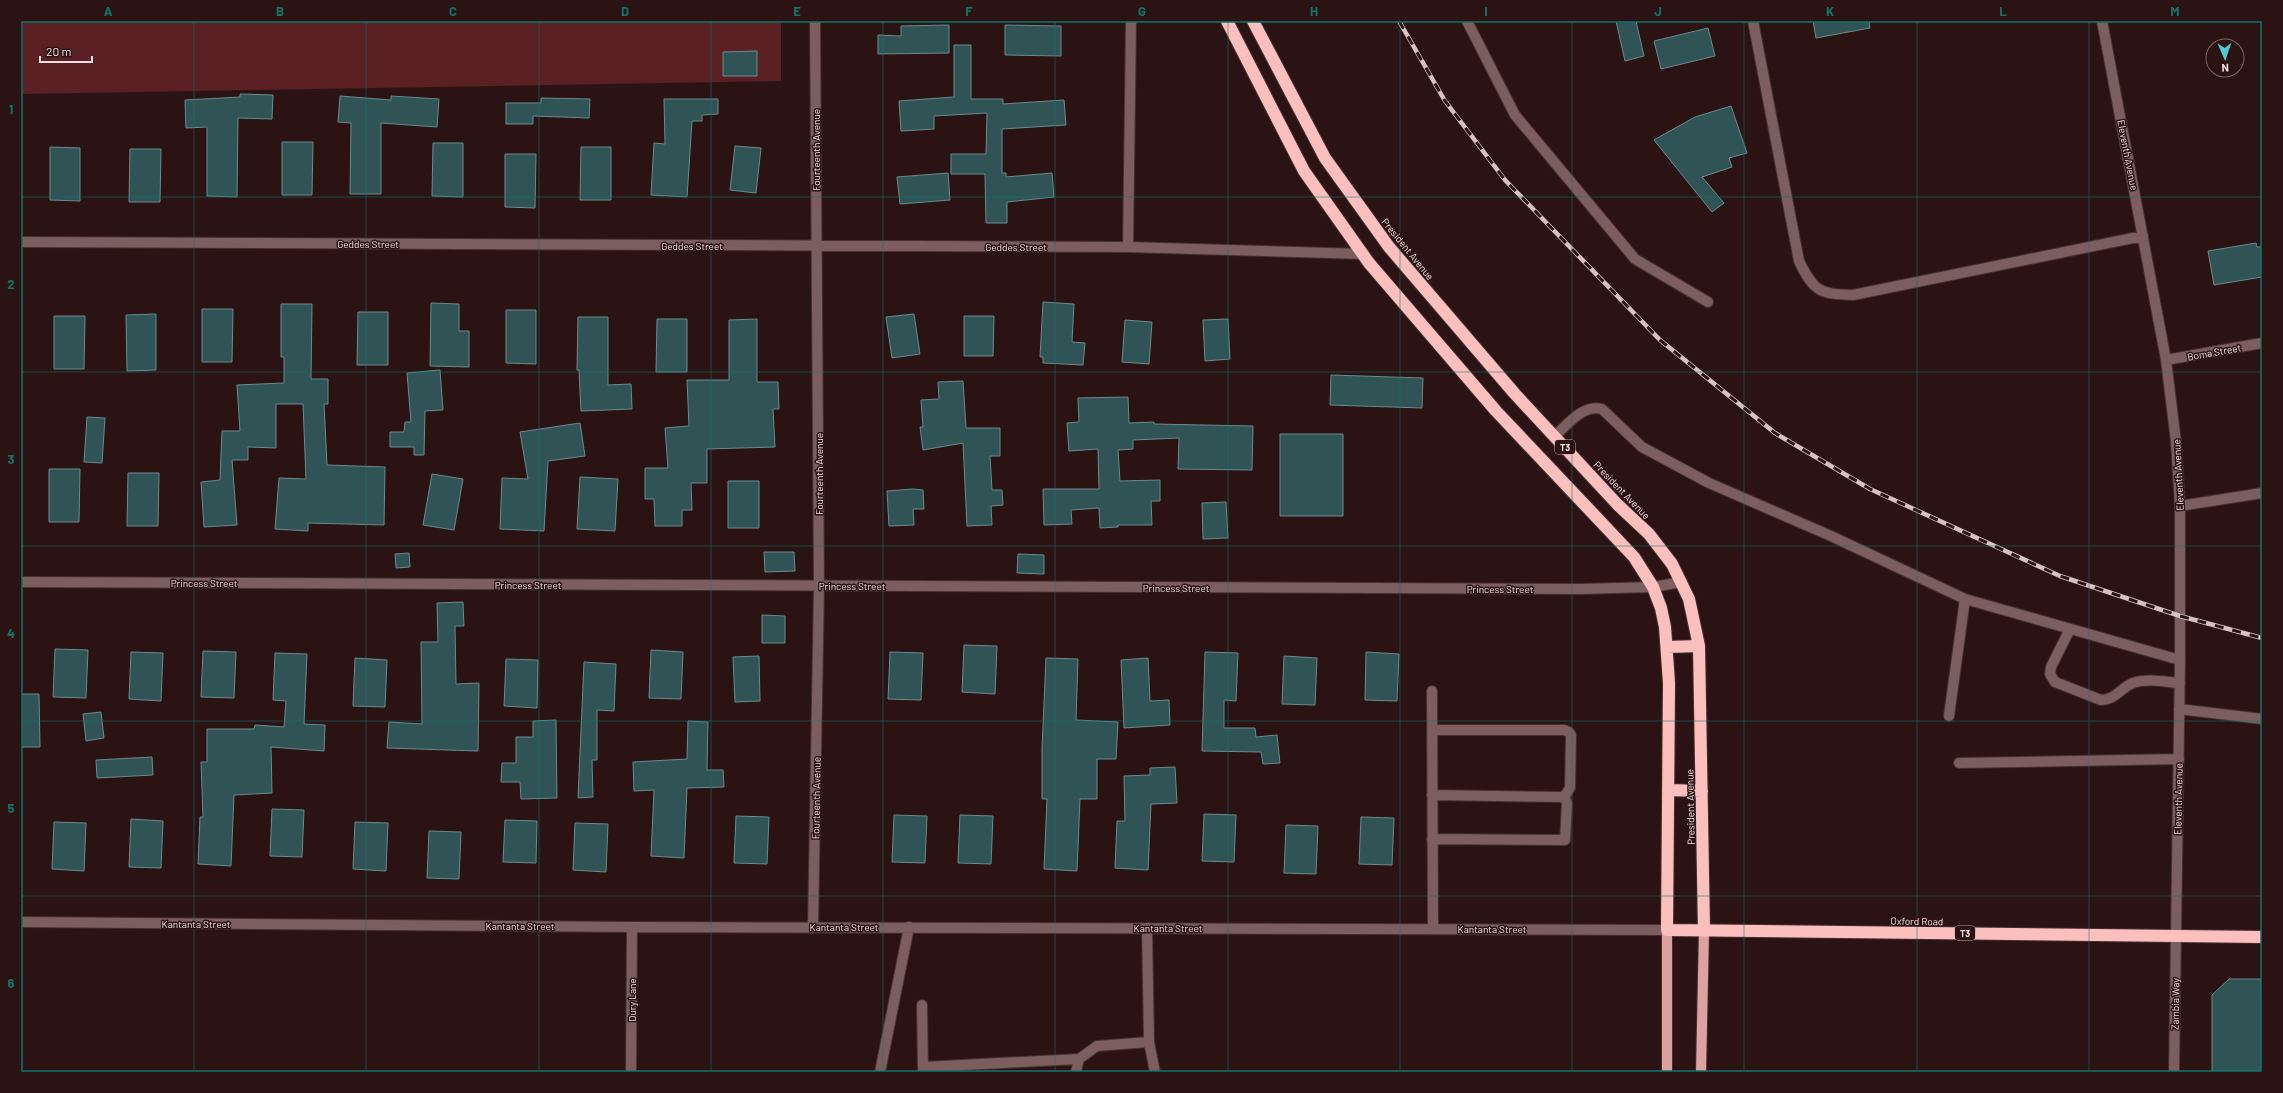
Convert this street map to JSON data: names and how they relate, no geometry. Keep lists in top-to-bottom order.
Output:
{
  "streets": {
    "highway": ["President Avenue", "T3", "Oxford Road"],
    "street": [
      "Fourteenth Avenue",
      "Eleventh Avenue",
      "Geddes Street",
      "Boma Street",
      "Princess Street",
      "Kantanta Street",
      "Dury Lane",
      "Zambia Way"
    ]
  },
  "crossings": [
    ["Fourteenth Avenue", "Geddes Street"],
    ["Fourteenth Avenue", "Princess Street"],
    ["Fourteenth Avenue", "Kantanta Street"],
    ["Eleventh Avenue", "Boma Street"],
    ["Eleventh Avenue", "Oxford Road"],
    ["Eleventh Avenue", "Zambia Way"],
    ["Geddes Street", "T3"],
    ["President Avenue", "Princess Street"],
    ["President Avenue", "Oxford Road"],
    ["T3", "Princess Street"],
    ["T3", "Oxford Road"],
    ["T3", "Kantanta Street"],
    ["Oxford Road", "Kantanta Street"],
    ["Oxford Road", "Zambia Way"],
    ["Kantanta Street", "Dury Lane"]
  ],
  "scale_bar": "20 m",
  "north": "bottom",
  "grid": {
    "columns": [
      "A",
      "B",
      "C",
      "D",
      "E",
      "F",
      "G",
      "H",
      "I",
      "J",
      "K",
      "L",
      "M"
    ],
    "rows": [
      "1",
      "2",
      "3",
      "4",
      "5",
      "6"
    ]
  }
}
